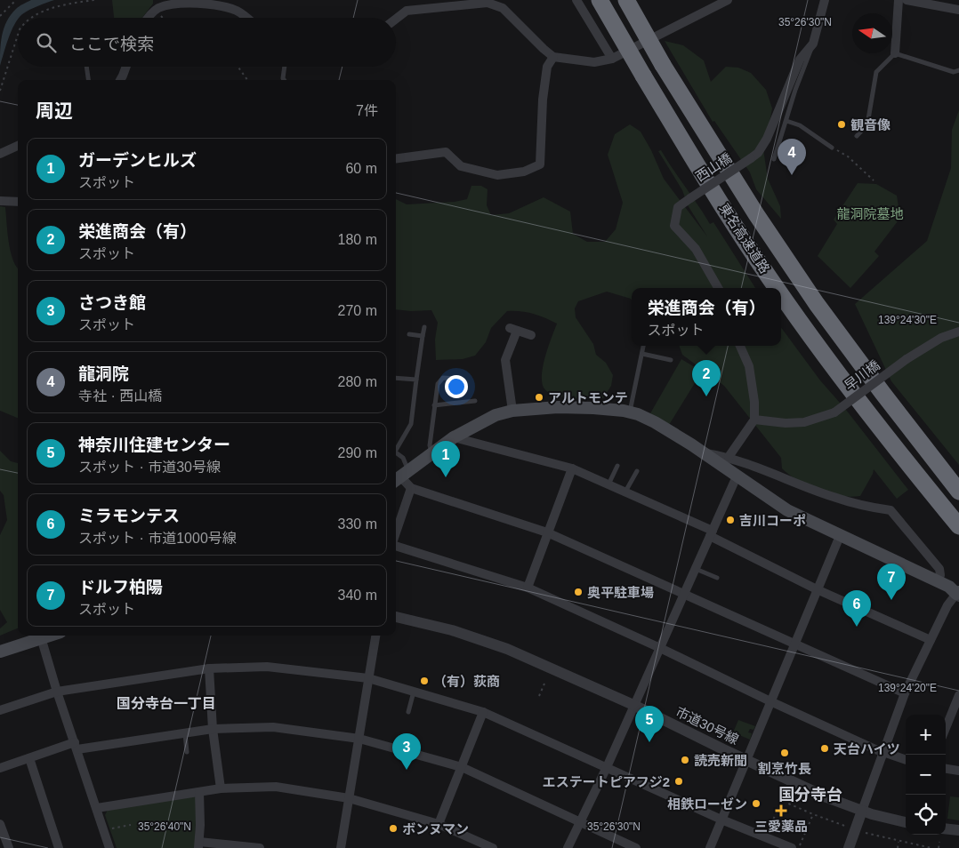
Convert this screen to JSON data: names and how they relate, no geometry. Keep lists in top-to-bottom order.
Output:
{
  "streets": {
    "highway": ["東名高速道路"],
    "street": ["西山橋", "早川橋", "市道30号線"]
  },
  "districts": ["国分寺台一丁目", "国分寺台"],
  "parks": ["龍洞院墓地"],
  "places": {
    "other": [
      "観音像",
      "アルトモンテ",
      "吉川コーポ",
      "奥平駐車場",
      "（有）荻商",
      "天台ハイツ",
      "割烹竹長",
      "読売新聞",
      "エステートピアフジ2",
      "相鉄ローゼン",
      "ボンヌマン"
    ],
    "health": ["三愛薬品"]
  },
  "north": "left",
  "page": {
    "search": "ここで検索",
    "heading": ["周辺", "7件"],
    "list": [
      {
        "mark": "1",
        "name": "ガーデンヒルズ",
        "note": "スポット",
        "value": "60 m"
      },
      {
        "mark": "2",
        "name": "栄進商会（有）",
        "note": "スポット",
        "value": "180 m"
      },
      {
        "mark": "3",
        "name": "さつき館",
        "note": "スポット",
        "value": "270 m"
      },
      {
        "mark": "4",
        "name": "龍洞院",
        "note": "寺社 · 西山橋",
        "value": "280 m"
      },
      {
        "mark": "5",
        "name": "神奈川住建センター",
        "note": "スポット · 市道30号線",
        "value": "290 m"
      },
      {
        "mark": "6",
        "name": "ミラモンテス",
        "note": "スポット · 市道1000号線",
        "value": "330 m"
      },
      {
        "mark": "7",
        "name": "ドルフ柏陽",
        "note": "スポット",
        "value": "340 m"
      }
    ],
    "pins": [
      "4",
      "2",
      "1",
      "7",
      "6",
      "5",
      "3"
    ],
    "popup": ["栄進商会（有）", "スポット"],
    "map_buttons": ["+", "−"]
  },
  "coordinates": [
    "35°26'30\"N",
    "139°24'30\"E",
    "139°24'20\"E",
    "35°26'40\"N"
  ]
}
